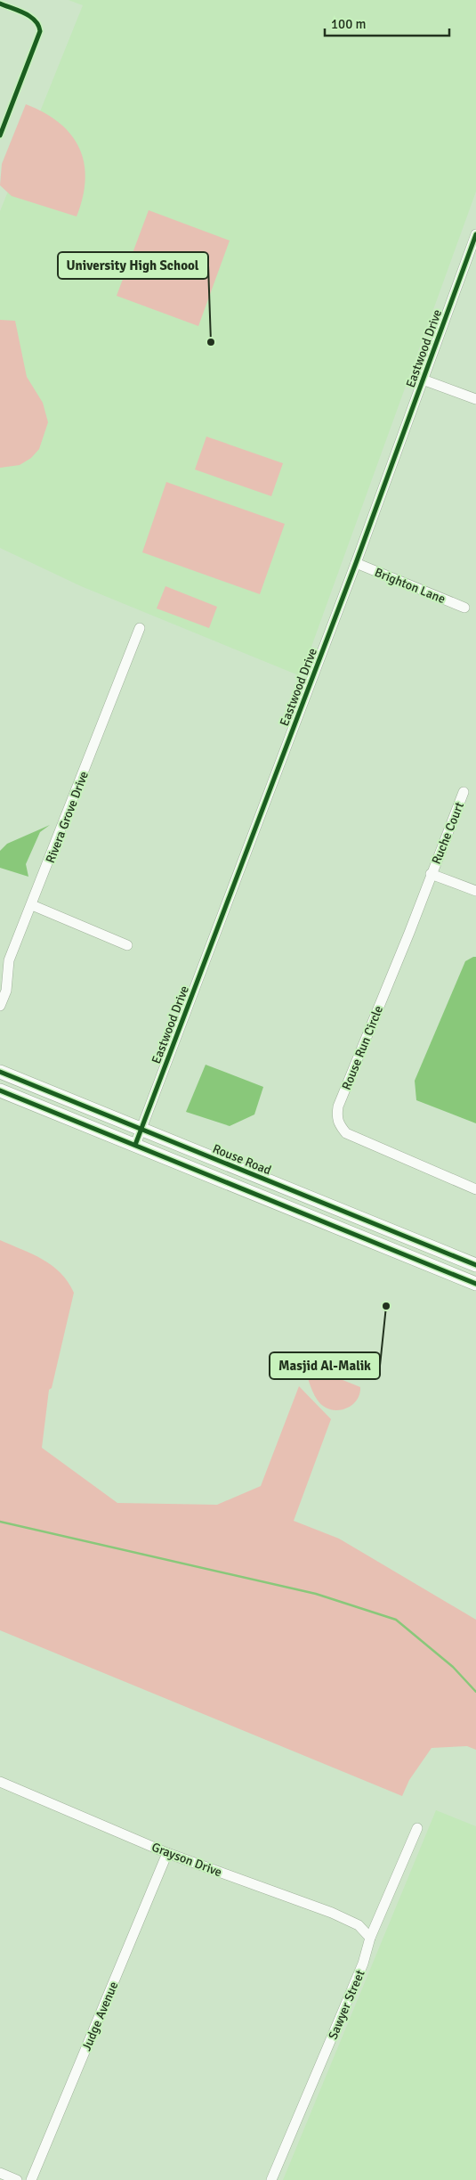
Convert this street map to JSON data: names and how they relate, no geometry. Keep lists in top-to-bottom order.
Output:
{
  "streets": {
    "street": [
      "Eastwood Drive",
      "Brighton Lane",
      "Rivera Grove Drive",
      "Ruche Court",
      "Rouse Run Circle",
      "Rouse Road",
      "Grayson Drive",
      "Sawyer Street",
      "Judge Avenue"
    ]
  },
  "crossings": [
    ["Eastwood Drive", "Brighton Lane"],
    ["Eastwood Drive", "Rouse Road"],
    ["Ruche Court", "Rouse Run Circle"],
    ["Grayson Drive", "Sawyer Street"],
    ["Grayson Drive", "Judge Avenue"]
  ],
  "places": ["University High School", "Masjid Al-Malik"],
  "scale_bar": "100 m"
}
